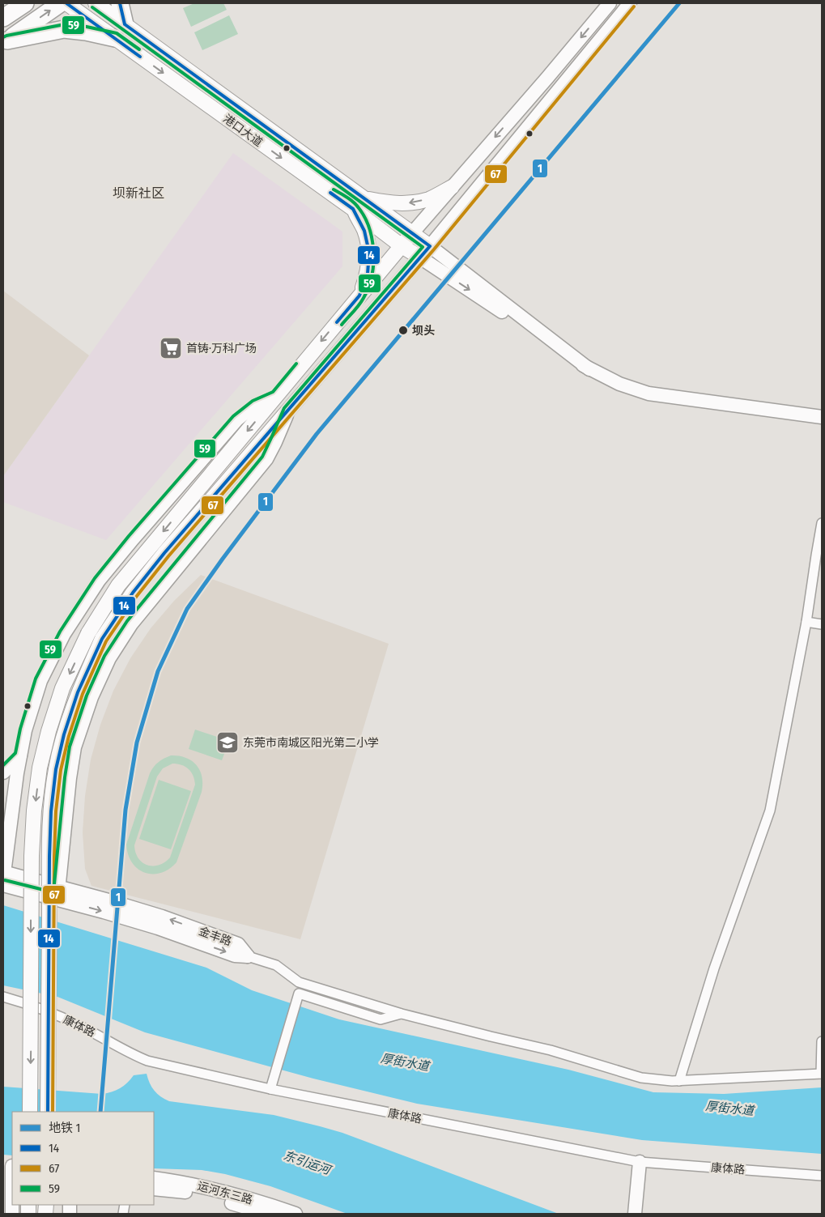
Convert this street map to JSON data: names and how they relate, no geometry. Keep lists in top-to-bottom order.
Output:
{
  "streets": {
    "main road": ["港口大道", "金丰路", "运河东三路"],
    "street": ["康体路"]
  },
  "districts": ["坝新社区"],
  "water": ["厚街水道", "东引运河"],
  "places": {
    "other": ["坝头"],
    "supermarket": ["首铸·万科广场"],
    "school or university": ["东莞市南城区阳光第二小学"]
  },
  "lines": [
    "metro line 1",
    "transit line 14",
    "transit line 67",
    "transit line 59"
  ],
  "legend": [
    "地铁 1",
    "14",
    "67",
    "59"
  ]
}
